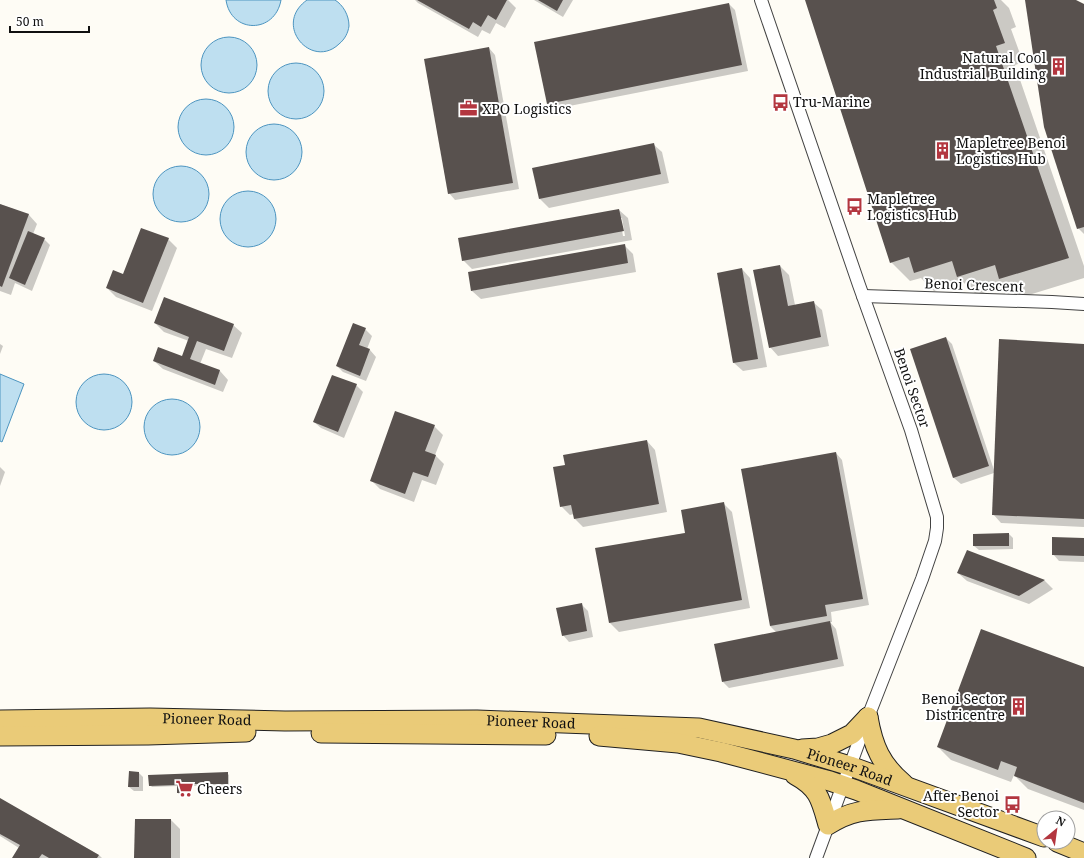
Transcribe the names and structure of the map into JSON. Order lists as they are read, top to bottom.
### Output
{
  "streets": {
    "main road": ["Pioneer Road"],
    "street": ["Benoi Crescent", "Benoi Sector"]
  },
  "crossings": [
    ["Benoi Crescent", "Benoi Sector"],
    ["Benoi Sector", "Pioneer Road"]
  ],
  "places": {
    "building": ["Natural Cool Industrial Building", "Mapletree Benoi Logistics Hub", "Benoi Sector Districentre"],
    "bus stop": ["Tru-Marine", "Mapletree Logistics Hub", "After Benoi Sector"],
    "office": ["XPO Logistics"],
    "supermarket": ["Cheers"]
  },
  "scale_bar": "50 m",
  "north": "top right"
}
